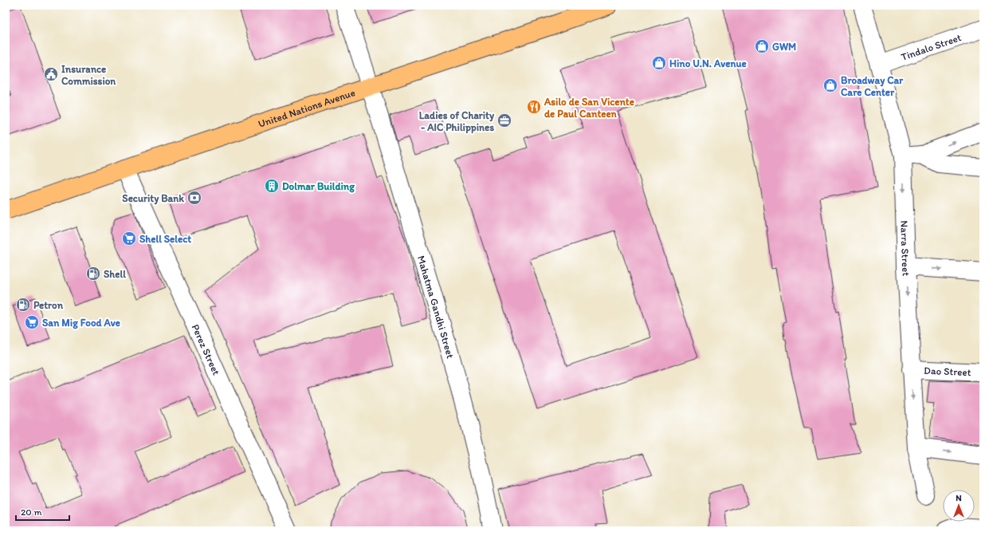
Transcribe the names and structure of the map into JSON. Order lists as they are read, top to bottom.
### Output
{
  "streets": {
    "main road": ["United Nations Avenue"],
    "street": [
      "Tindalo Street",
      "Narra Street",
      "Mahatma Gandhi Street",
      "Perez Street",
      "Dao Street"
    ]
  },
  "crossings": [
    ["Tindalo Street", "Narra Street"],
    ["United Nations Avenue", "Mahatma Gandhi Street"],
    ["United Nations Avenue", "Perez Street"],
    ["Narra Street", "Dao Street"]
  ],
  "one_way": ["Narra Street"],
  "places": {
    "shop": ["GWM", "Hino U.N. Avenue", "Broadway Car Care Center"],
    "public building": ["Insurance Commission"],
    "restaurant": ["Asilo de San Vicente de Paul Canteen"],
    "office": ["Ladies of Charity - AIC Philippines"],
    "building": ["Dolmar Building"],
    "bank": ["Security Bank"],
    "supermarket": ["Shell Select", "San Mig Food Ave"],
    "fuel station": ["Shell", "Petron"]
  },
  "scale_bar": "20 m",
  "north": "top"
}
